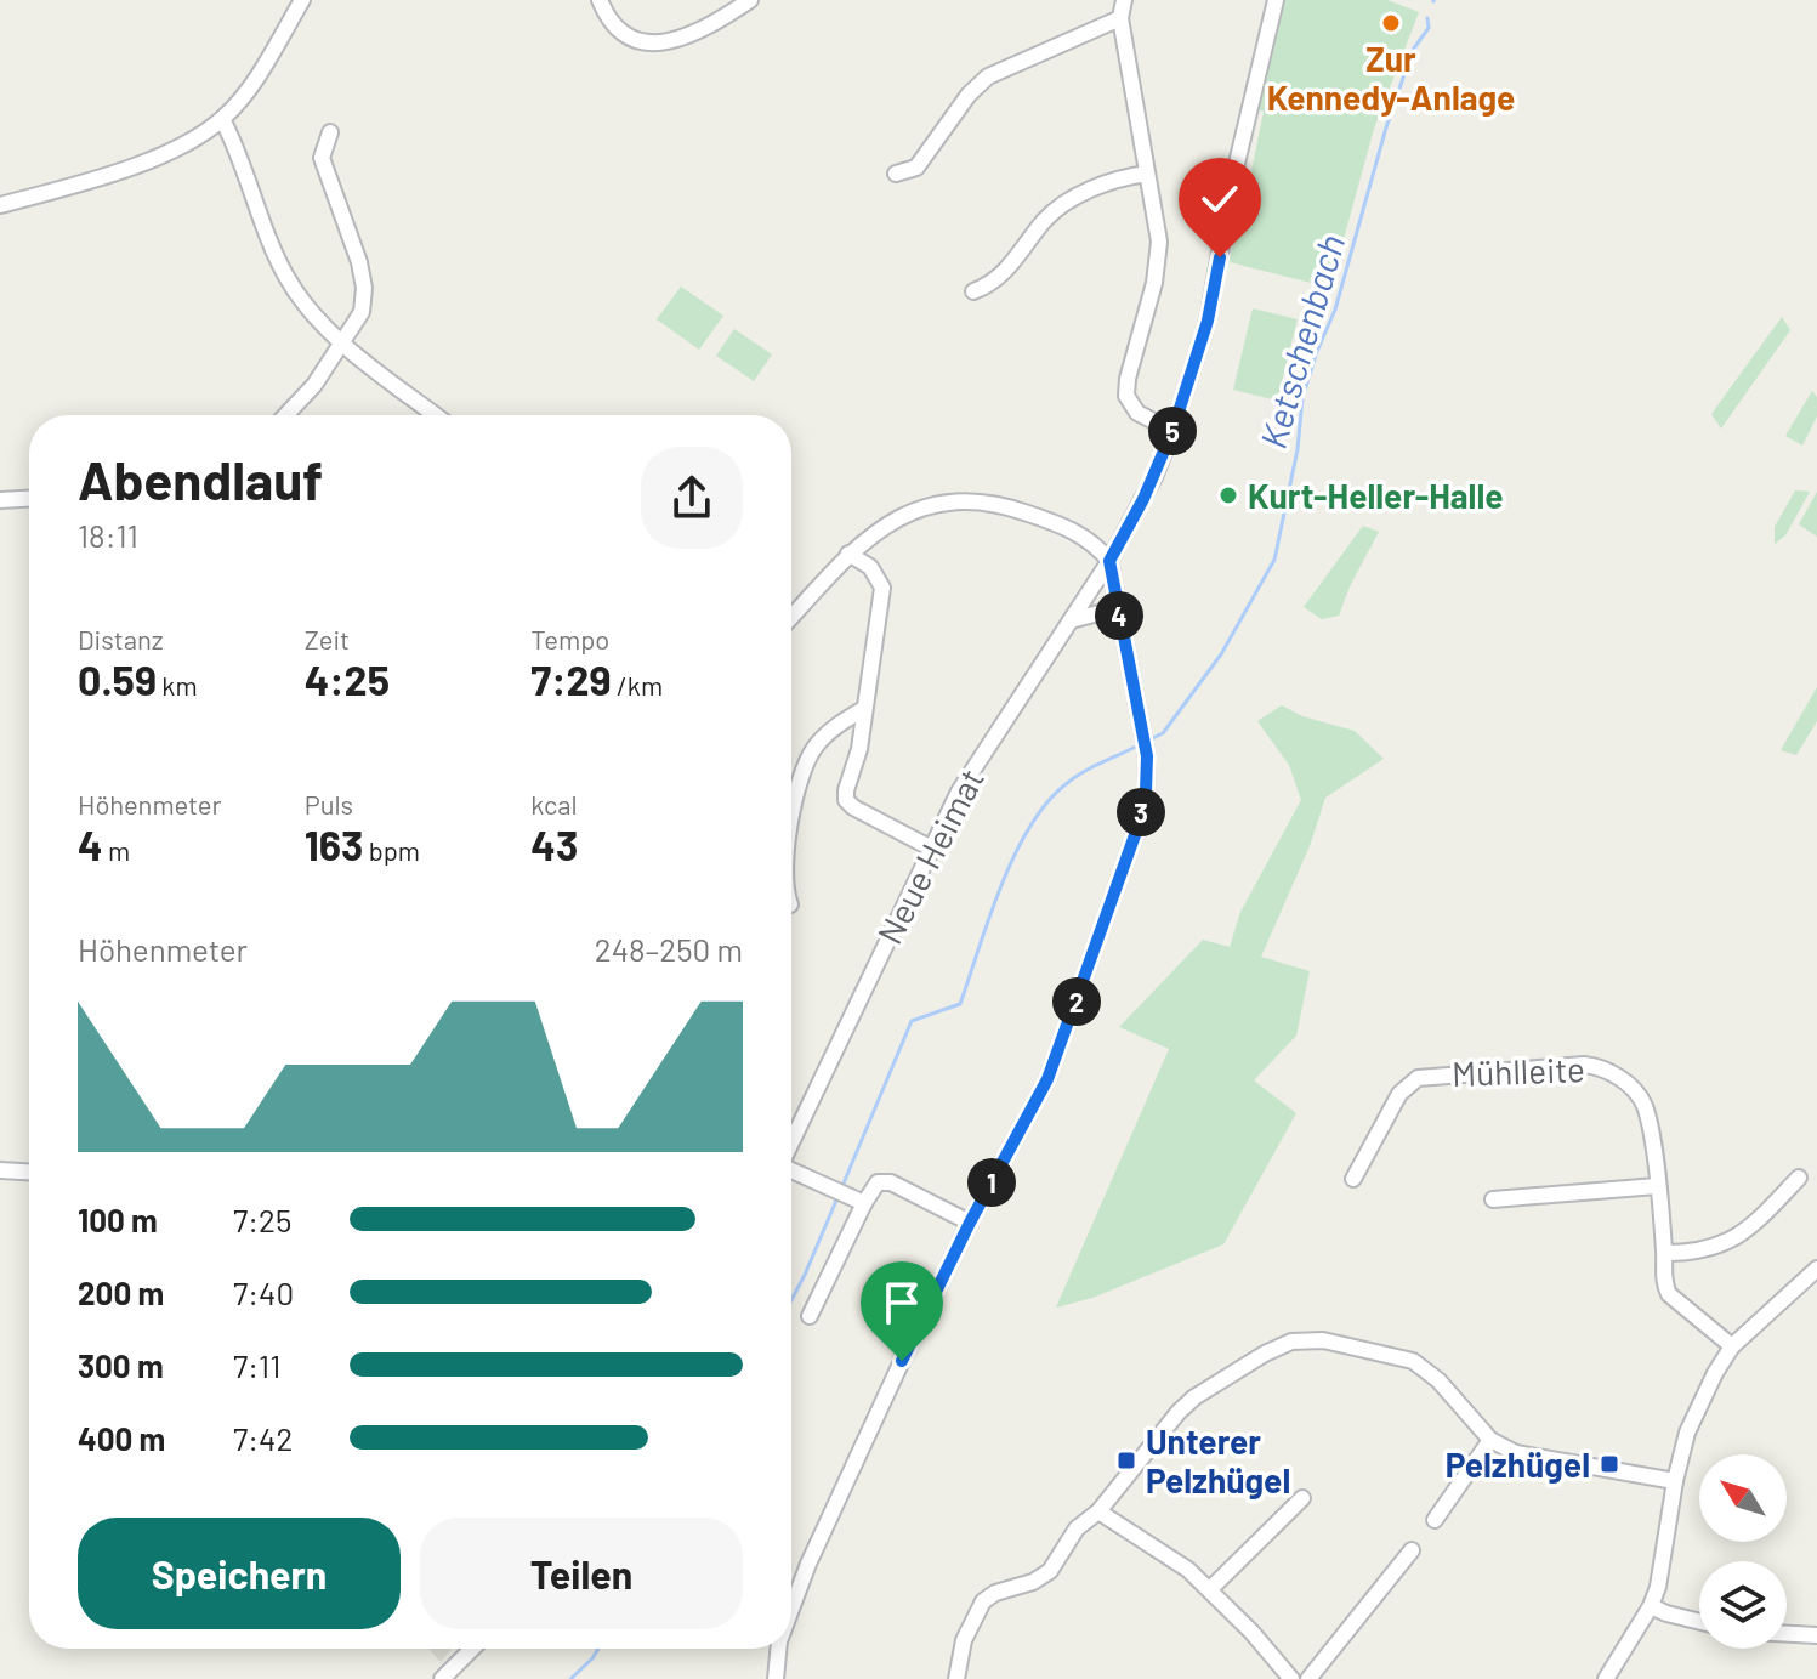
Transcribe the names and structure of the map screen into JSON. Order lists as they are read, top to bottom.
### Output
{
  "streets": {
    "street": ["Neue Heimat", "Mühlleite"]
  },
  "water": ["Ketschenbach"],
  "places": {
    "other": ["Zur Kennedy-Anlage", "Kurt-Heller-Halle"],
    "transit": ["Unterer Pelzhügel", "Pelzhügel"]
  },
  "north": "top left",
  "page": {
    "pins": [
      "5",
      "4",
      "3",
      "2",
      "1"
    ],
    "heading": ["Abendlauf", "18:11"],
    "stats": [
      ["Distanz", "0.59 km"],
      ["Zeit", "4:25"],
      ["Tempo", "7:29 /km"],
      ["Höhenmeter", "4 m"],
      ["Puls", "163 bpm"],
      ["kcal", "43"]
    ],
    "chart": ["Höhenmeter", "248–250 m"],
    "list": [
      {
        "name": "100 m",
        "note": "7:25"
      },
      {
        "name": "200 m",
        "note": "7:40"
      },
      {
        "name": "300 m",
        "note": "7:11"
      },
      {
        "name": "400 m",
        "note": "7:42"
      }
    ],
    "buttons": ["Speichern", "Teilen"]
  }
}
